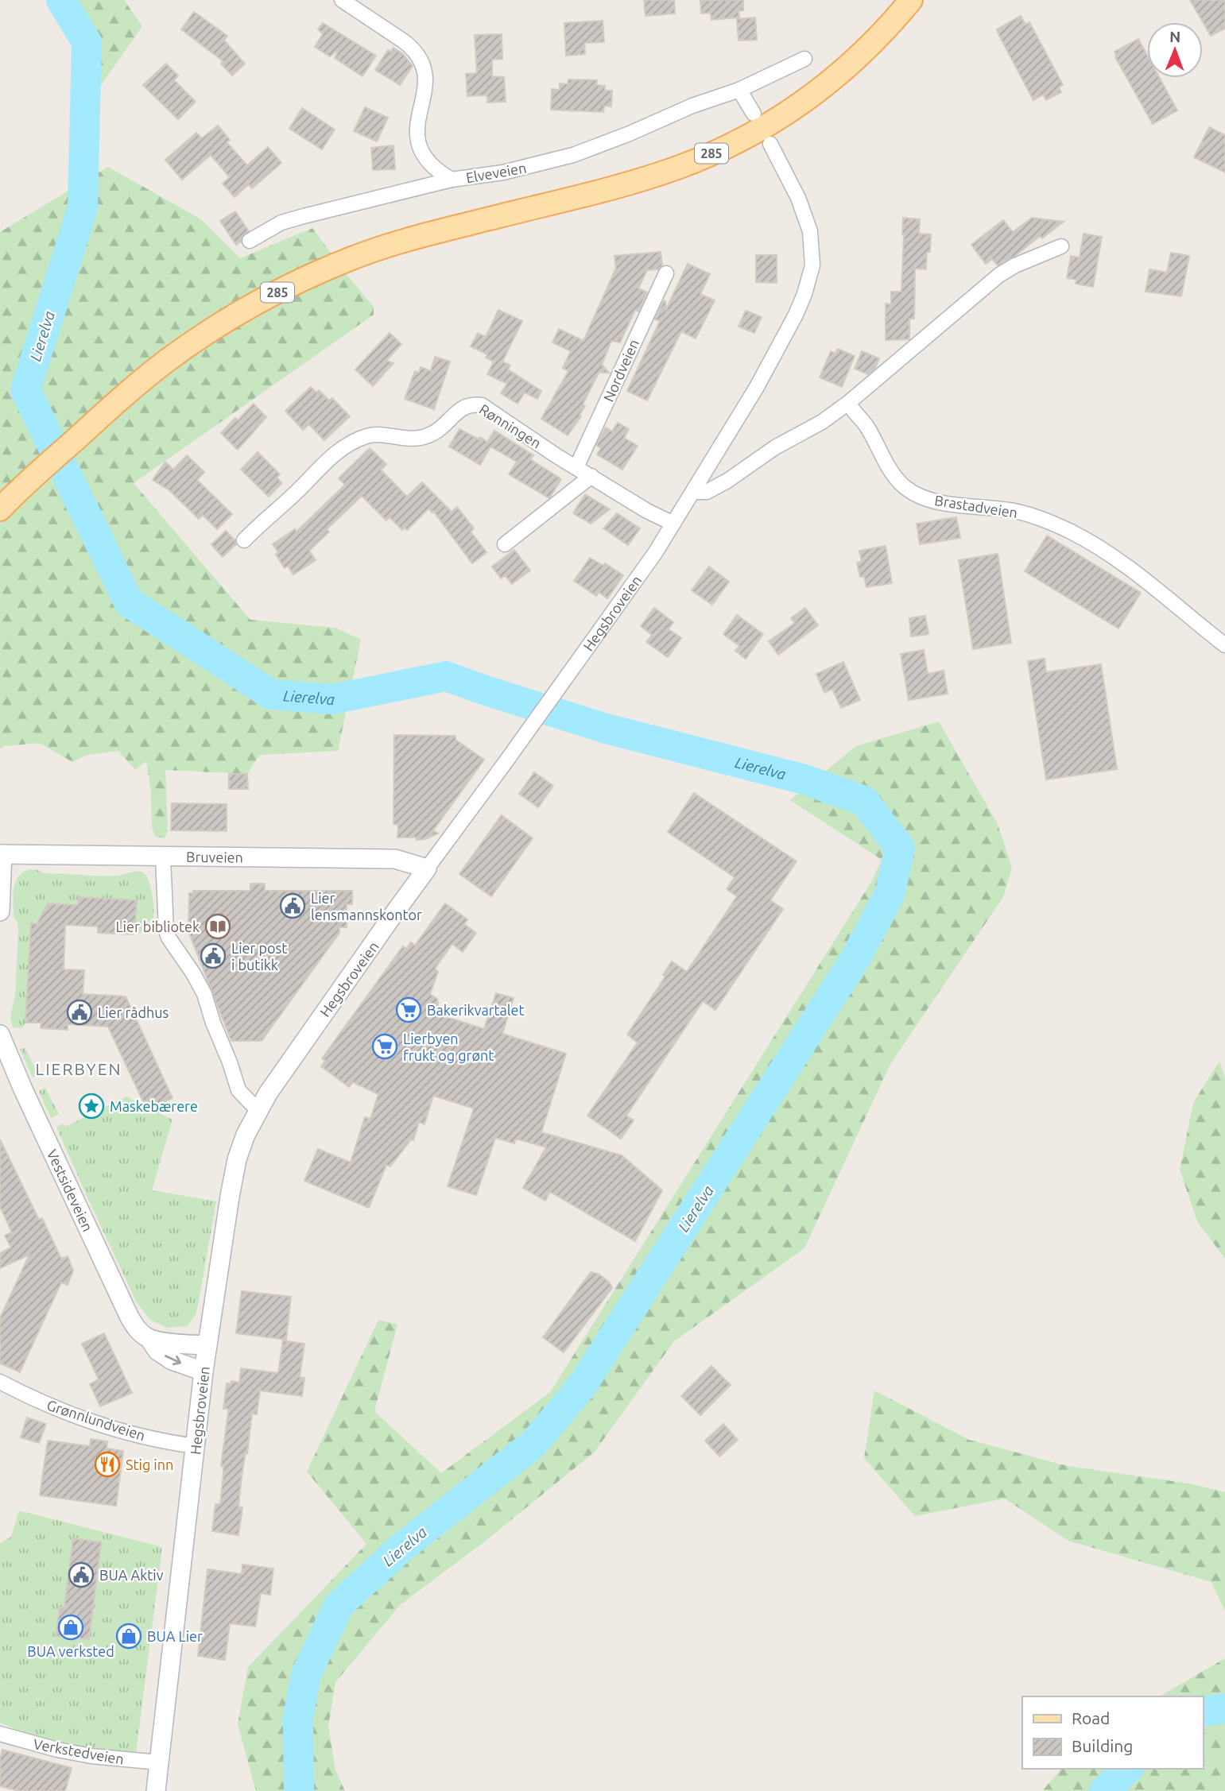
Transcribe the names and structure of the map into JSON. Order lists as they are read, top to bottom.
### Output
{
  "streets": {
    "main road": ["285"],
    "street": [
      "Elveveien",
      "Nordveien",
      "Rønningen",
      "Brastadveien",
      "Hegsbroveien",
      "Bruveien",
      "Vestsideveien",
      "Grønnlundveien",
      "Verkstedveien"
    ]
  },
  "crossings": [
    ["Nordveien", "Rønningen"],
    ["Rønningen", "Hegsbroveien"],
    ["Hegsbroveien", "Bruveien"],
    ["Hegsbroveien", "Vestsideveien"],
    ["Hegsbroveien", "Grønnlundveien"],
    ["Hegsbroveien", "Verkstedveien"]
  ],
  "districts": ["LIERBYEN"],
  "water": ["Lierelva"],
  "places": {
    "public building": [
      "Lier lensmannskontor",
      "Lier post i butikk",
      "Lier rådhus",
      "BUA Aktiv"
    ],
    "library": ["Lier bibliotek"],
    "supermarket": ["Bakerikvartalet", "Lierbyen frukt og grønt"],
    "place": ["Maskebærere"],
    "restaurant": ["Stig inn"],
    "shop": ["BUA verksted", "BUA Lier"]
  },
  "legend": ["Road", "Building"],
  "north": "top"
}
